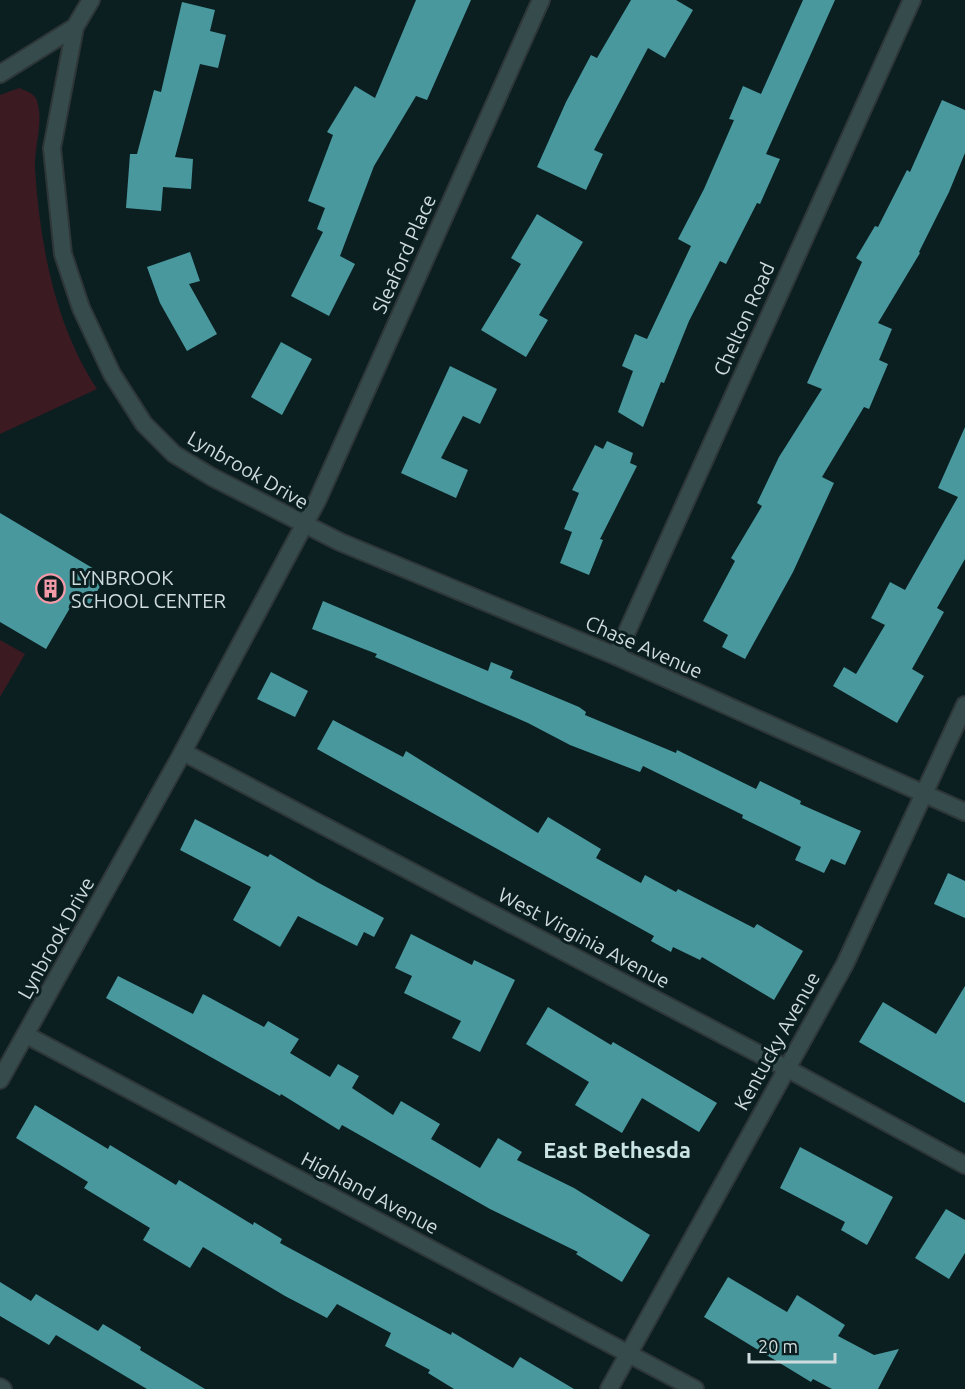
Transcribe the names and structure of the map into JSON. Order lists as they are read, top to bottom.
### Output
{
  "streets": {
    "street": [
      "Sleaford Place",
      "Chelton Road",
      "Lynbrook Drive",
      "Chase Avenue",
      "West Virginia Avenue",
      "Kentucky Avenue",
      "Highland Avenue"
    ]
  },
  "crossings": [
    ["Sleaford Place", "Lynbrook Drive"],
    ["Sleaford Place", "Chase Avenue"],
    ["Chelton Road", "Chase Avenue"],
    ["Lynbrook Drive", "Chase Avenue"],
    ["Lynbrook Drive", "West Virginia Avenue"],
    ["Lynbrook Drive", "Highland Avenue"],
    ["Chase Avenue", "Kentucky Avenue"],
    ["West Virginia Avenue", "Kentucky Avenue"],
    ["Kentucky Avenue", "Highland Avenue"]
  ],
  "districts": ["East Bethesda"],
  "places": {
    "building": ["LYNBROOK SCHOOL CENTER"]
  },
  "scale_bar": "20 m"
}
